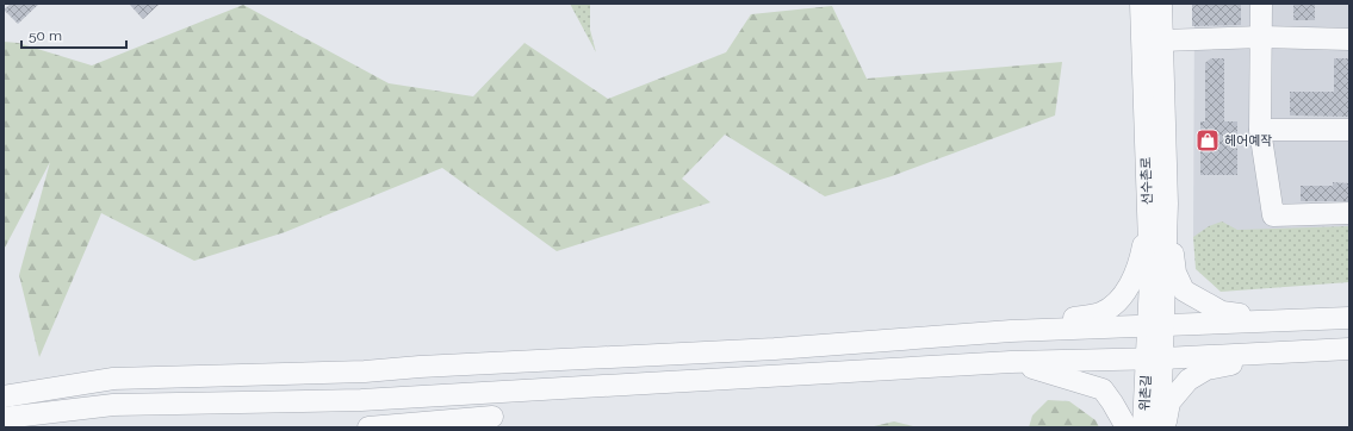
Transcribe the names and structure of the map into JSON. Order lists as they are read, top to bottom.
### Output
{
  "streets": {
    "street": ["선수촌로", "위촌길"]
  },
  "crossings": [
    ["선수촌로", "위촌길"]
  ],
  "places": {
    "shop": ["헤어예작"]
  },
  "scale_bar": "50 m"
}
